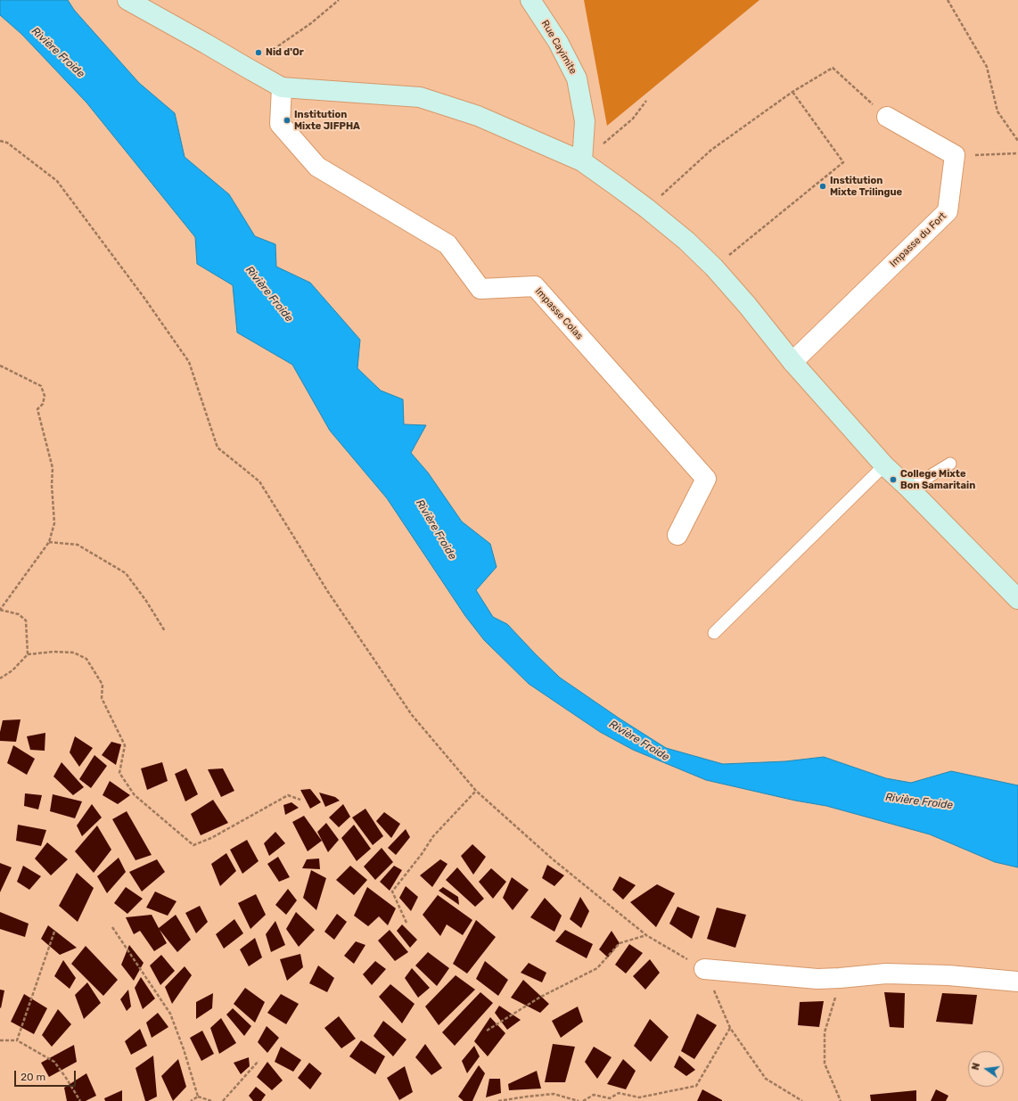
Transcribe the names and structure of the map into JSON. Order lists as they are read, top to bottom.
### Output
{
  "streets": {
    "street": ["Rue Cayimite", "Impasse du Fort", "Impasse Colas"]
  },
  "water": ["Rivière Froide"],
  "places": [
    "Nid d'Or",
    "Institution Mixte JIFPHA",
    "Institution Mixte Trilingue",
    "College Mixte Bon Samaritain"
  ],
  "scale_bar": "20 m",
  "north": "left"
}
